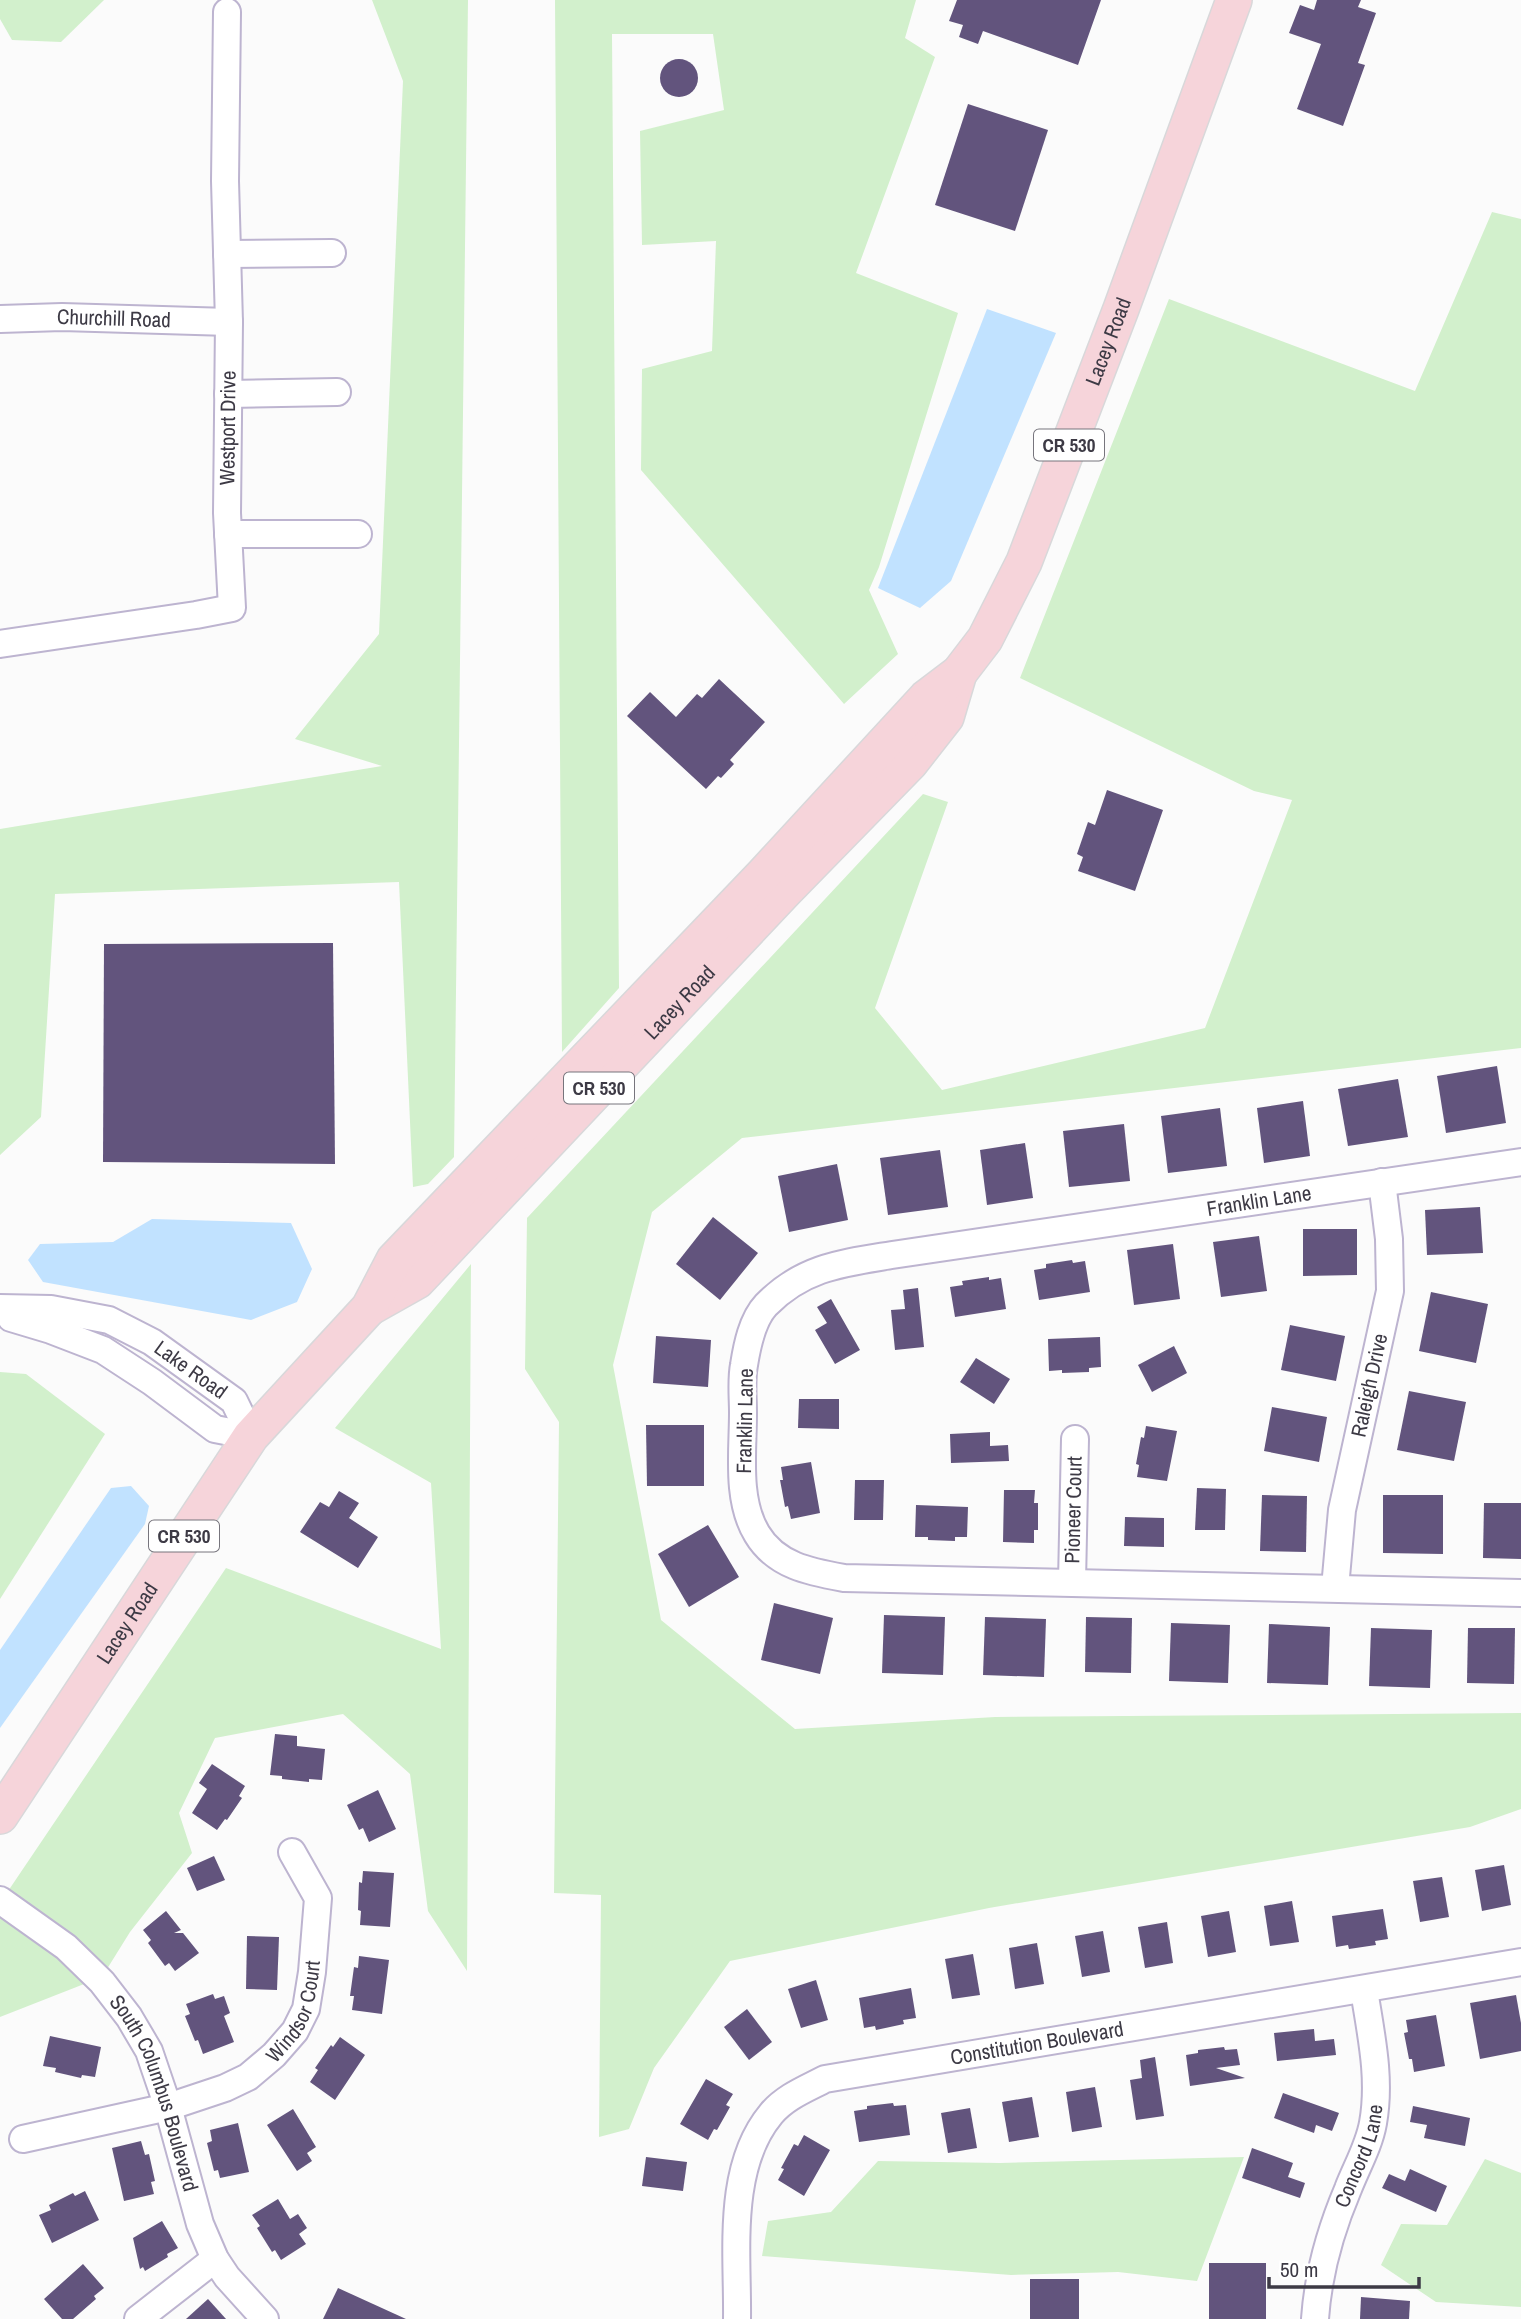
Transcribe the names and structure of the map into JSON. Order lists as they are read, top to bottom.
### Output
{
  "streets": {
    "main road": ["Lacey Road", "CR 530"],
    "street": [
      "Churchill Road",
      "Westport Drive",
      "Franklin Lane",
      "Lake Road",
      "Raleigh Drive",
      "Pioneer Court",
      "Windsor Court",
      "Constitution Boulevard",
      "South Columbus Boulevard",
      "Concord Lane"
    ]
  },
  "crossings": [
    ["Churchill Road", "Westport Drive"],
    ["Lacey Road", "Lake Road"],
    ["Franklin Lane", "Raleigh Drive"],
    ["Franklin Lane", "Pioneer Court"],
    ["Windsor Court", "South Columbus Boulevard"],
    ["Constitution Boulevard", "Concord Lane"]
  ],
  "scale_bar": "50 m"
}
